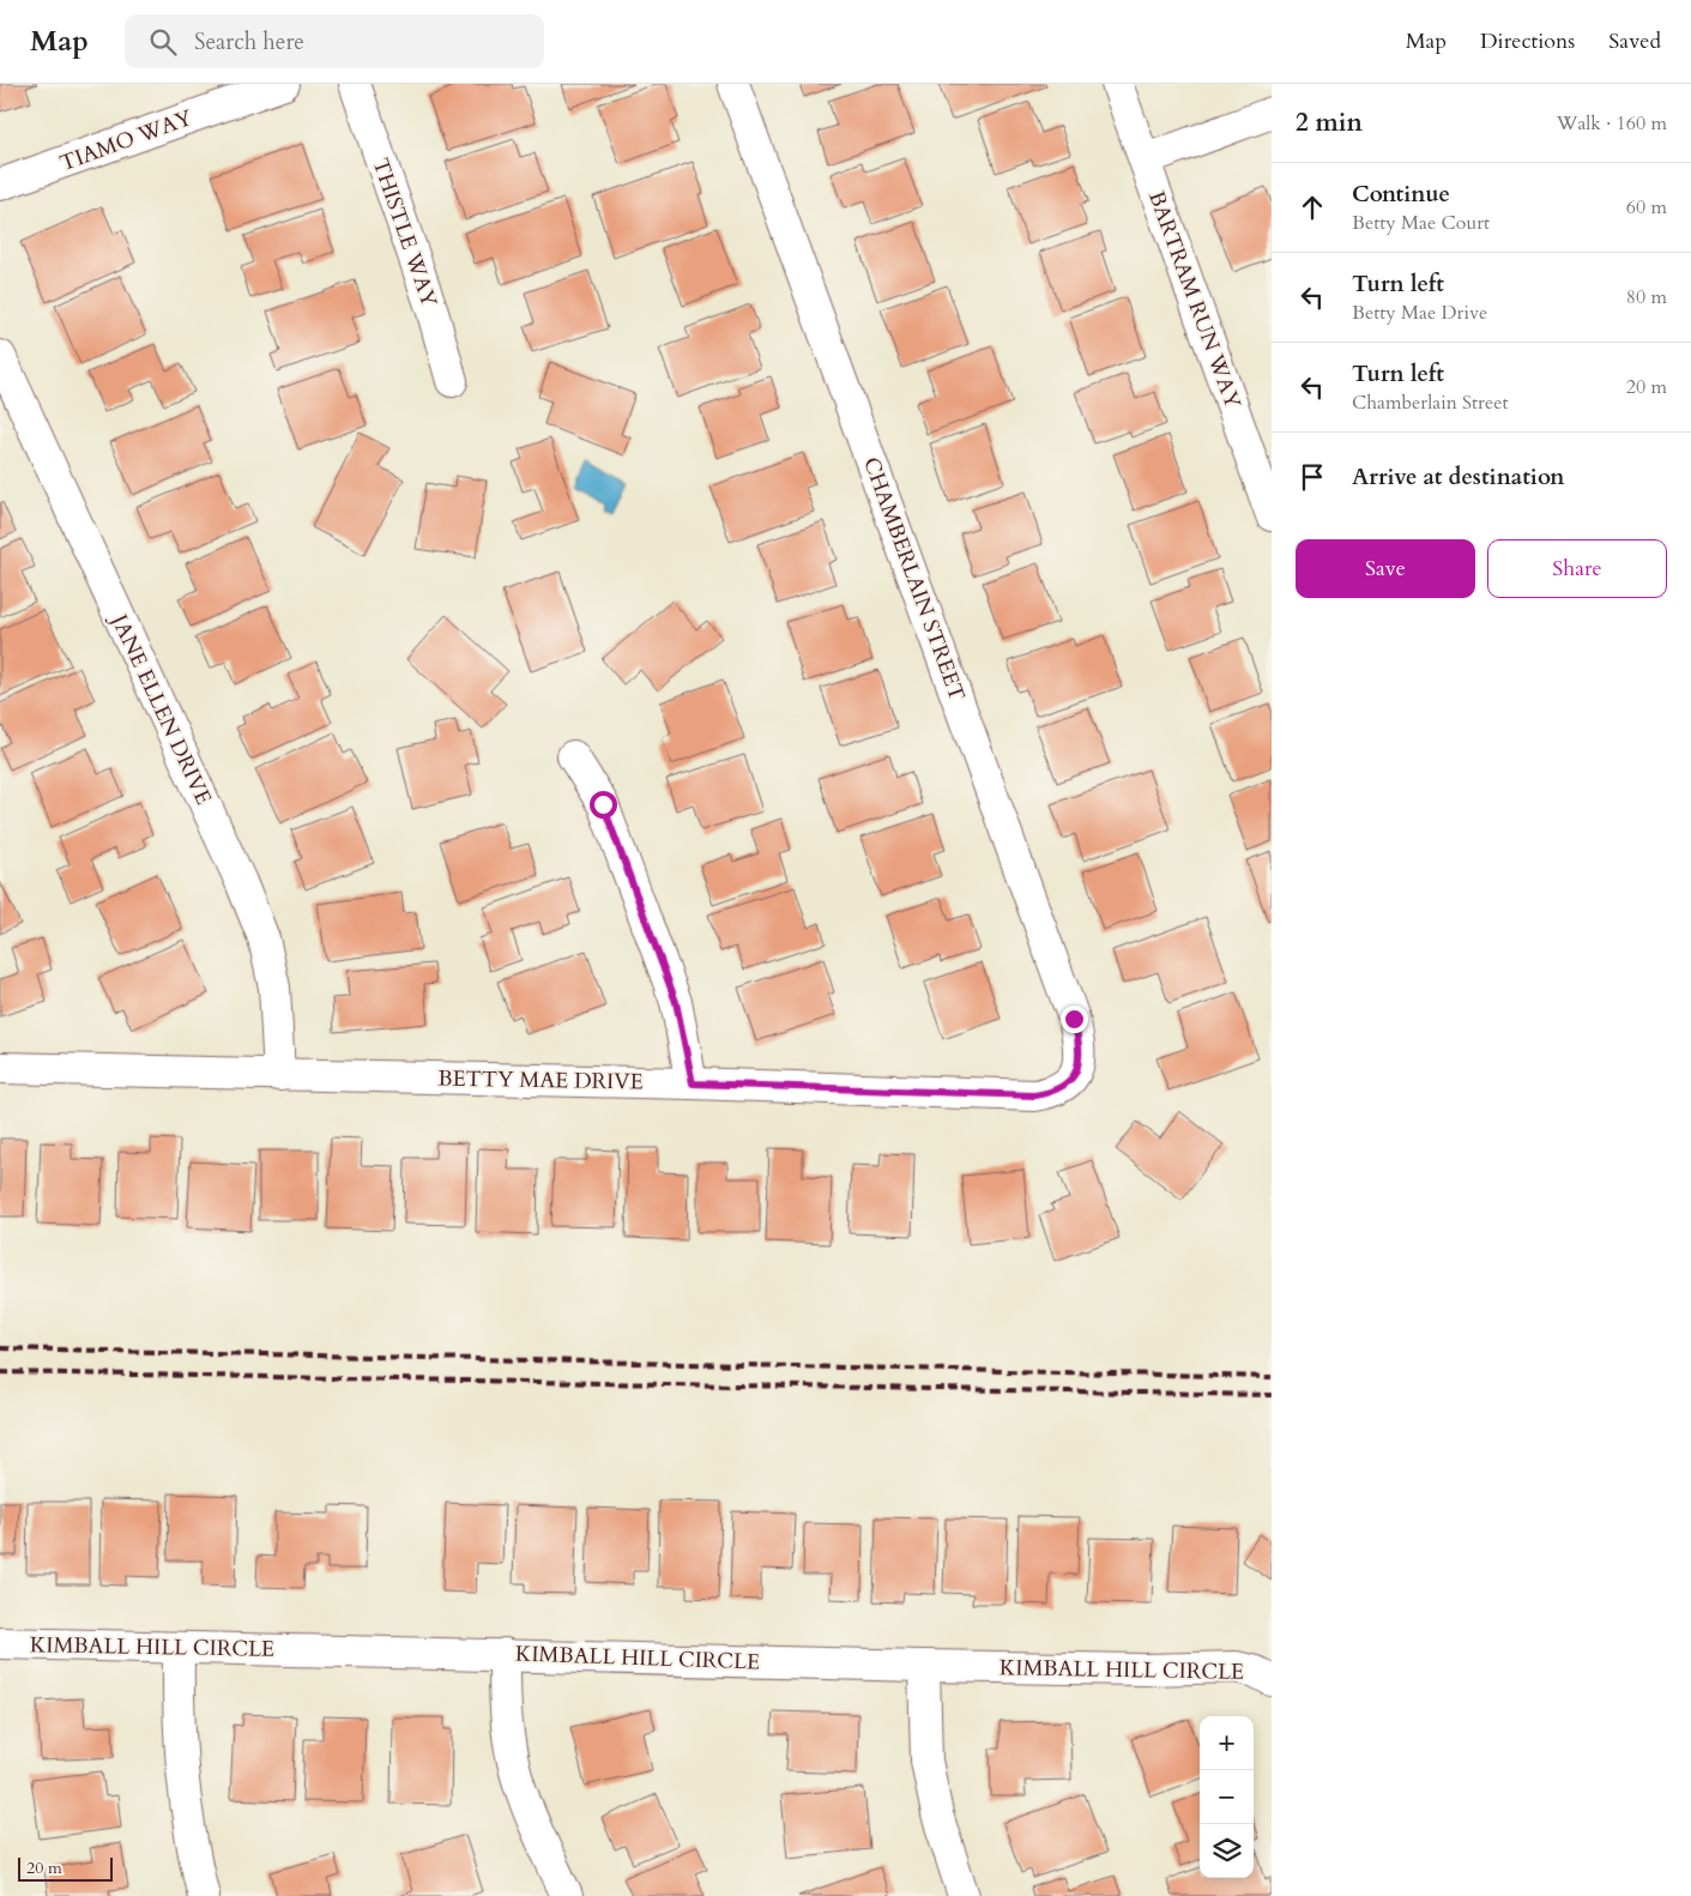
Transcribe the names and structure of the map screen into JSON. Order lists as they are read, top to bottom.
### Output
{
  "streets": {
    "street": [
      "TIAMO WAY",
      "THISTLE WAY",
      "BARTRAM RUN WAY",
      "CHAMBERLAIN STREET",
      "JANE ELLEN DRIVE",
      "BETTY MAE DRIVE",
      "KIMBALL HILL CIRCLE"
    ]
  },
  "crossings": [
    ["CHAMBERLAIN STREET", "BETTY MAE DRIVE"],
    ["JANE ELLEN DRIVE", "BETTY MAE DRIVE"]
  ],
  "scale_bar": "20 m",
  "page": {
    "header": "Map",
    "search": "Search here",
    "nav": ["Map", "Directions", "Saved"],
    "heading": ["2 min", "Walk · 160 m"],
    "list": [
      ["Continue", "Betty Mae Court", "60 m"],
      ["Turn left", "Betty Mae Drive", "80 m"],
      ["Turn left", "Chamberlain Street", "20 m"],
      "Arrive at destination"
    ],
    "buttons": ["Save", "Share"],
    "map_buttons": ["+", "−"],
    "scale": "20 m"
  }
}
